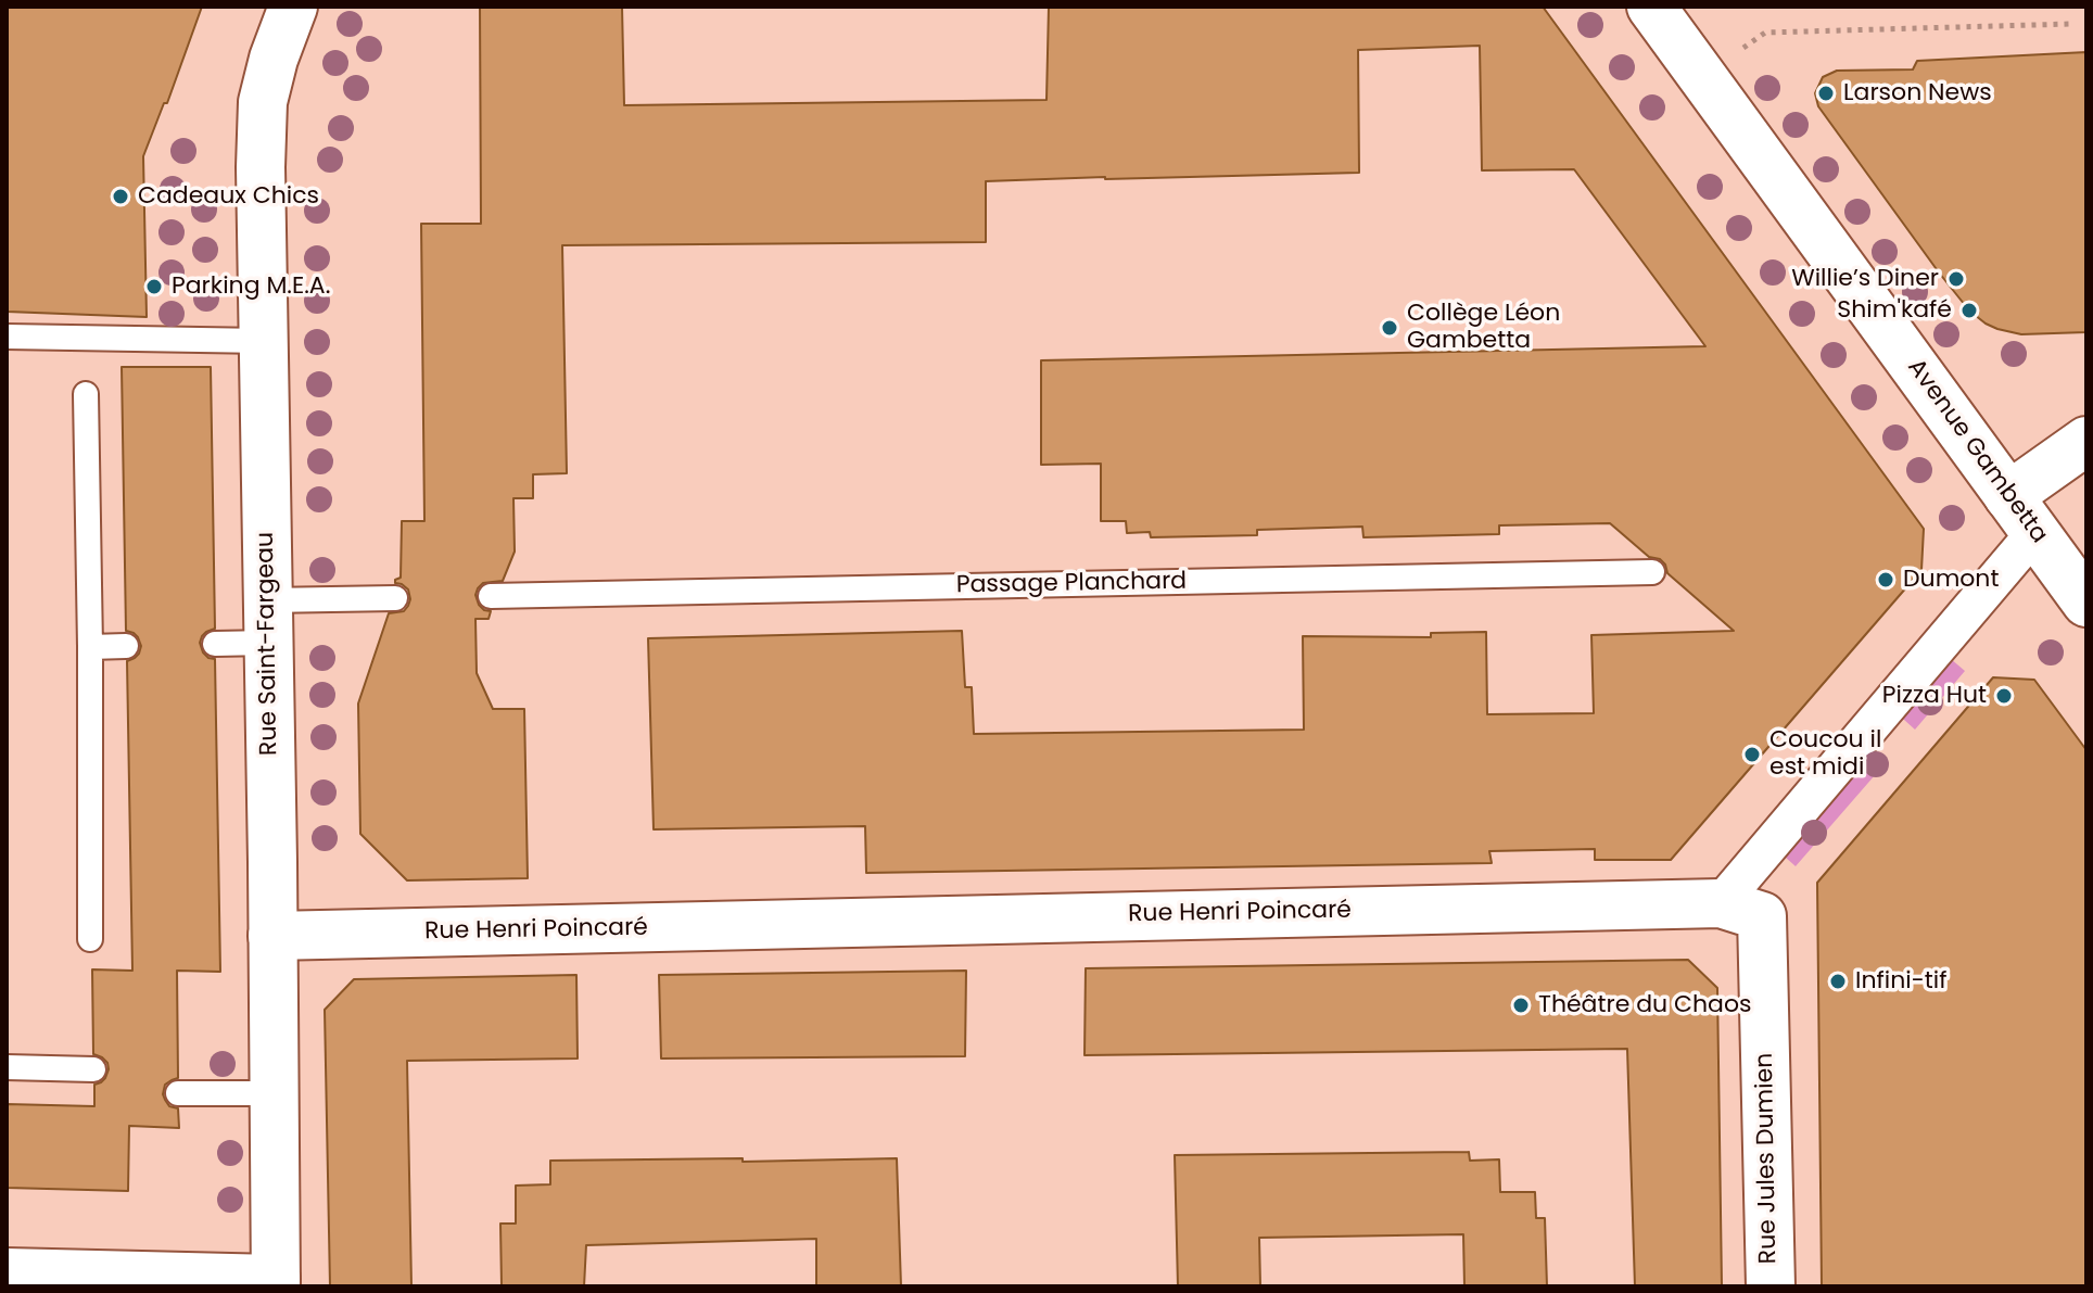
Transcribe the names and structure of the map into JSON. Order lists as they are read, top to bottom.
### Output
{
  "streets": {
    "street": [
      "Avenue Gambetta",
      "Rue Saint-Fargeau",
      "Rue Henri Poincaré",
      "Rue Jules Dumien"
    ],
    "lane": ["Passage Planchard"]
  },
  "crossings": [
    ["Rue Saint-Fargeau", "Rue Henri Poincaré"],
    ["Rue Henri Poincaré", "Rue Jules Dumien"]
  ],
  "places": [
    "Larson News",
    "Cadeaux Chics",
    "Willie’s Diner",
    "Parking M.E.A.",
    "Shim'kafé",
    "Collège Léon Gambetta",
    "Dumont",
    "Pizza Hut",
    "Coucou il est midi",
    "Infini-tif",
    "Théâtre du Chaos"
  ]
}
